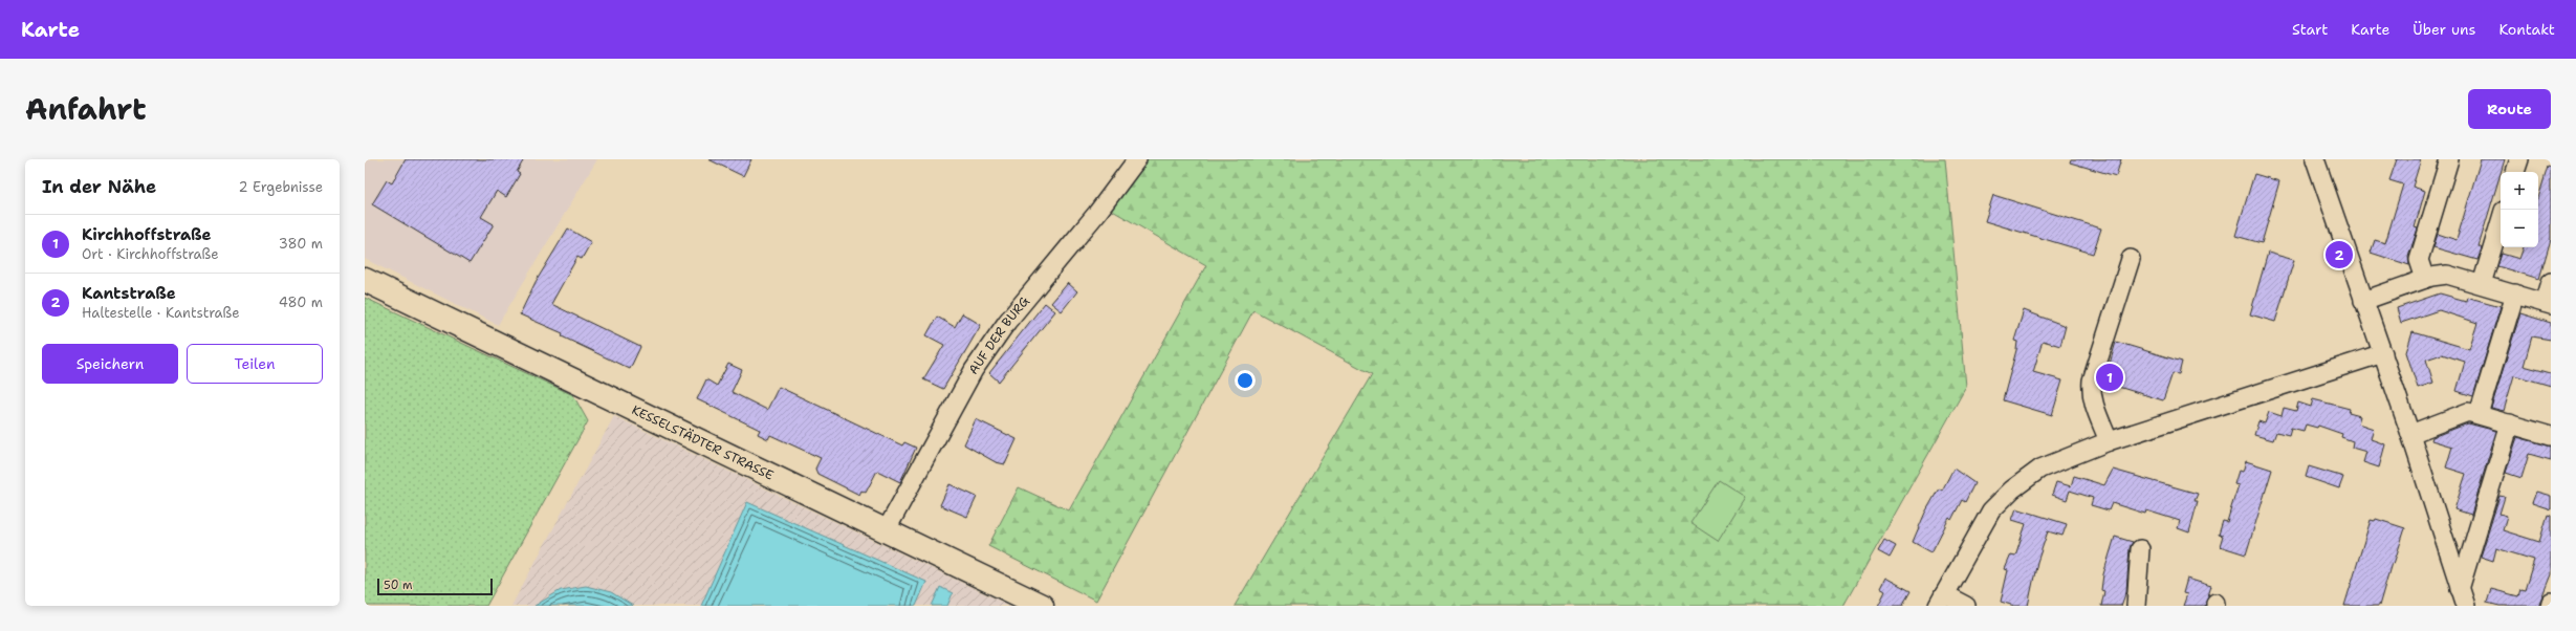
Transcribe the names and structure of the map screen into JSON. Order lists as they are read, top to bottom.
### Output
{
  "streets": {
    "main road": ["KESSELSTÄDTER STRASSE"],
    "street": ["AUF DER BURG"]
  },
  "crossings": [
    ["AUF DER BURG", "KESSELSTÄDTER STRASSE"]
  ],
  "scale_bar": "50 m",
  "page": {
    "header": "Karte",
    "nav": [
      "Start",
      "Karte",
      "Über uns",
      "Kontakt"
    ],
    "title": "Anfahrt",
    "buttons": [
      "Route",
      ["Speichern", "Teilen"]
    ],
    "heading": ["In der Nähe", "2 Ergebnisse"],
    "map_buttons": ["+", "−"],
    "list": [
      {
        "mark": "1",
        "name": "Kirchhoffstraße",
        "note": "Ort · Kirchhoffstraße",
        "value": "380 m"
      },
      {
        "mark": "2",
        "name": "Kantstraße",
        "note": "Haltestelle · Kantstraße",
        "value": "480 m"
      }
    ],
    "pins": ["2", "1"],
    "scale": "50 m"
  }
}
